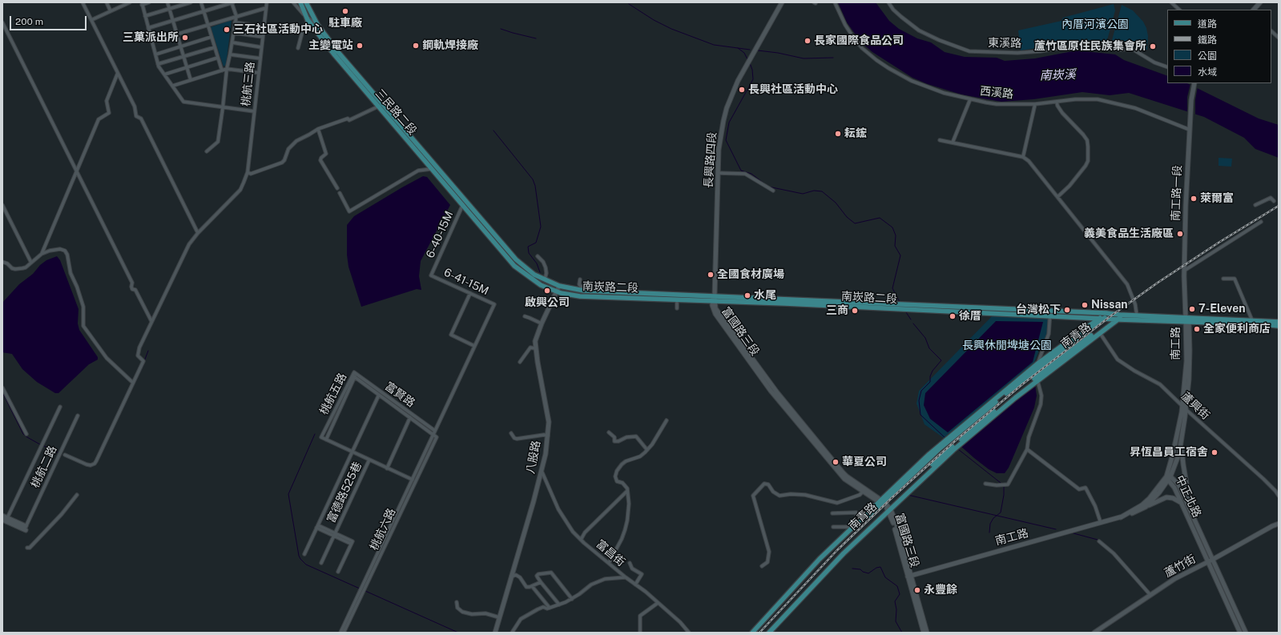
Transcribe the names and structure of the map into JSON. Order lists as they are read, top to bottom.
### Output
{
  "streets": {
    "main road": ["三民路二段", "南崁路二段", "南青路"],
    "street": [
      "東溪路",
      "桃航三路",
      "西溪路",
      "長興路四段",
      "南工路一段",
      "6-40-15M",
      "6-41-15M",
      "富國路三段",
      "南工路",
      "桃航五路",
      "富賢路",
      "蘆興街",
      "八股路",
      "桃航二路",
      "富德路525巷",
      "中正北路",
      "桃航六路",
      "富昌街",
      "蘆竹街"
    ]
  },
  "crossings": [
    ["西溪路", "南工路一段"],
    ["三民路二段", "6-40-15M"],
    ["三民路二段", "南崁路二段"],
    ["長興路四段", "南崁路二段"],
    ["長興路四段", "富國路三段"],
    ["南工路一段", "南崁路二段"],
    ["南工路一段", "南工路"],
    ["6-40-15M", "6-41-15M"],
    ["6-41-15M", "桃航六路"],
    ["南崁路二段", "富國路三段"],
    ["南崁路二段", "南青路"],
    ["南崁路二段", "南工路"],
    ["南崁路二段", "八股路"],
    ["富國路三段", "南青路"],
    ["富國路三段", "南工路"],
    ["南工路", "蘆興街"],
    ["南工路", "中正北路"],
    ["桃航五路", "富賢路"],
    ["富賢路", "桃航六路"],
    ["八股路", "富昌街"],
    ["中正北路", "蘆竹街"]
  ],
  "water": ["南崁溪"],
  "parks": ["內厝河濱公園", "長興休閒埤塘公園"],
  "places": [
    "駐車廠",
    "三石社區活動中心",
    "三菓派出所",
    "長家國際食品公司",
    "主變電站",
    "鋼軌焊接廠",
    "蘆竹區原住民族集會所",
    "長興社區活動中心",
    "耘鋐",
    "萊爾富",
    "義美食品生活廠區",
    "全國食材廣場",
    "啟興公司",
    "水尾",
    "Nissan",
    "7-Eleven",
    "台灣松下",
    "三商",
    "徐厝",
    "全家便利商店",
    "昇恆昌員工宿舍",
    "華夏公司",
    "永豐餘"
  ],
  "legend": [
    "道路",
    "鐵路",
    "公園",
    "水域"
  ],
  "scale_bar": "200 m"
}
